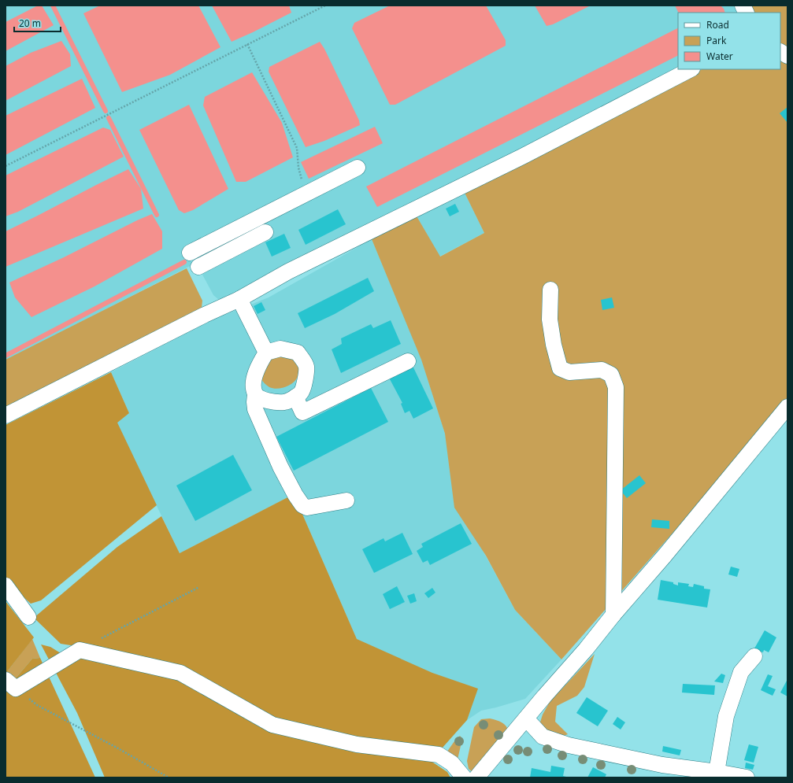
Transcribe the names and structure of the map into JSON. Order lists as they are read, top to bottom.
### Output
{
  "legend": ["Road", "Park", "Water"],
  "scale_bar": "20 m"
}
